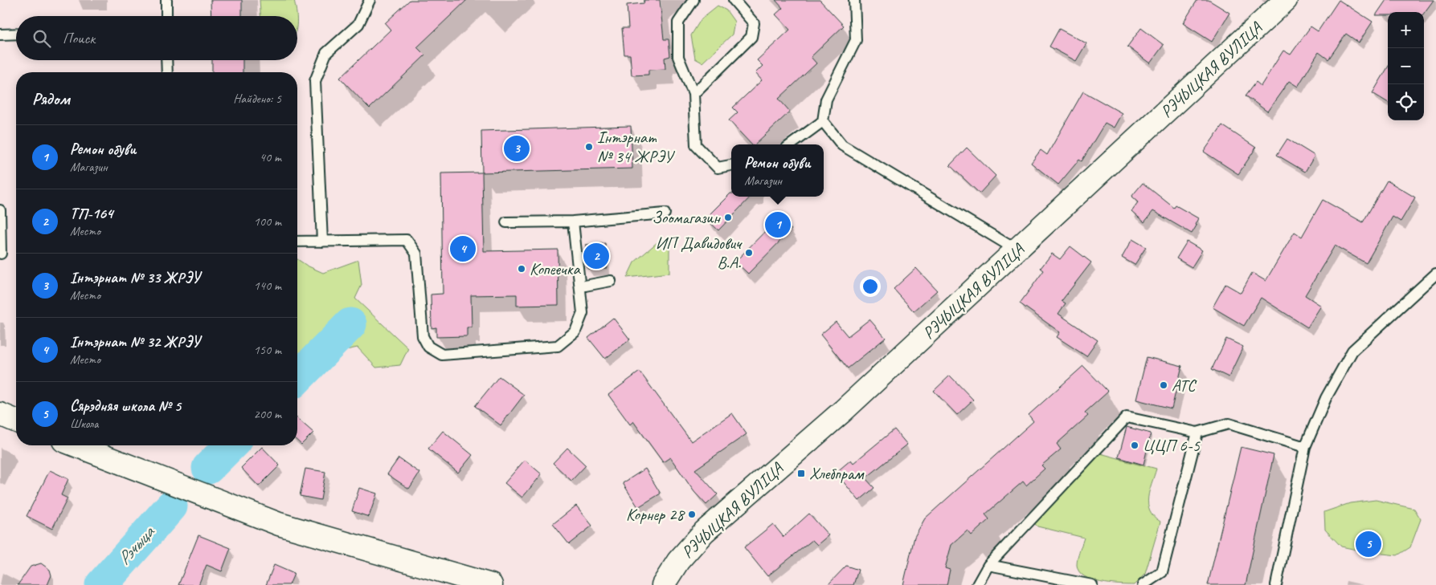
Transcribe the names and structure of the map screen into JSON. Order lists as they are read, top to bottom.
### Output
{
  "streets": {
    "main road": ["РЭЧЫЦКАЯ ВУЛІЦА"]
  },
  "water": ["Рэчыца"],
  "places": {
    "other": [
      "Інтэрнат № 34 ЖРЭУ",
      "Зоомагазин",
      "ИП Давидович В.А.",
      "Копеечка",
      "АТС",
      "ЦЦП 6-5",
      "Корнер 28"
    ],
    "transit": ["Хлебпрам"]
  },
  "page": {
    "map_buttons": ["+", "−"],
    "search": "Поиск",
    "heading": ["Рядом", "Найдено: 5"],
    "list": [
      {
        "mark": "1",
        "name": "Ремон обуви",
        "note": "Магазин",
        "value": "40 m"
      },
      {
        "mark": "2",
        "name": "ТП-164",
        "note": "Место",
        "value": "100 m"
      },
      {
        "mark": "3",
        "name": "Інтэрнат № 33 ЖРЭУ",
        "note": "Место",
        "value": "140 m"
      },
      {
        "mark": "4",
        "name": "Інтэрнат № 32 ЖРЭУ",
        "note": "Место",
        "value": "150 m"
      },
      {
        "mark": "5",
        "name": "Сярэдняя школа № 5",
        "note": "Школа",
        "value": "200 m"
      }
    ],
    "pins": [
      "3",
      "1",
      "4",
      "2",
      "5"
    ],
    "popup": ["Ремон обуви", "Магазин"]
  }
}
